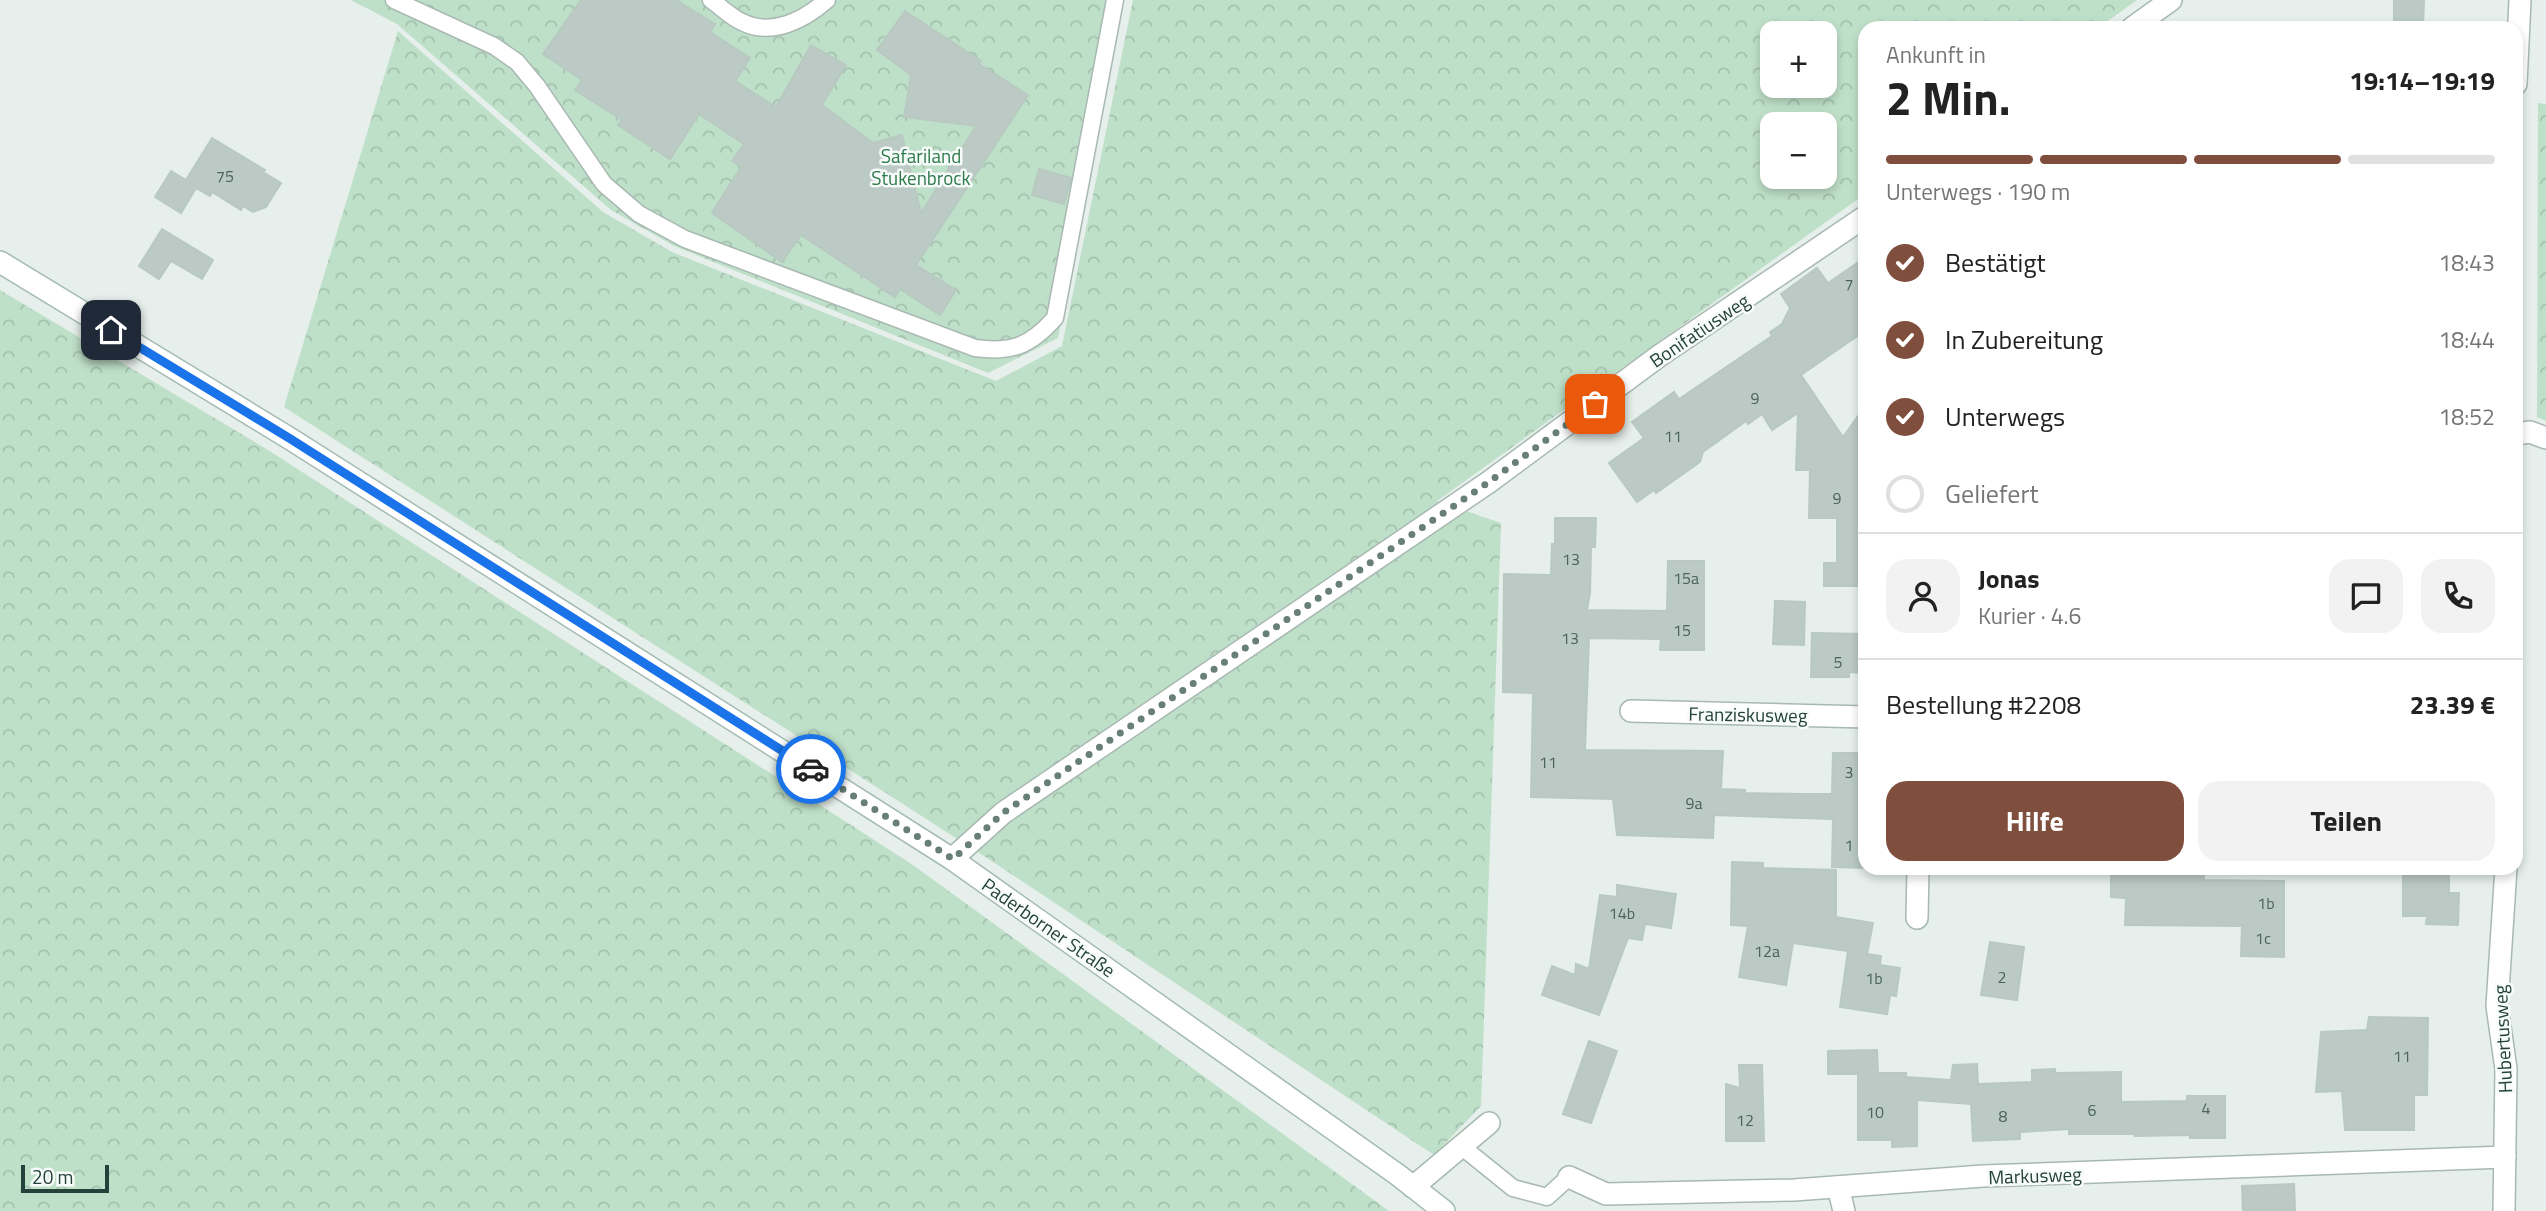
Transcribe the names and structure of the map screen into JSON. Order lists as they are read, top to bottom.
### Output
{
  "streets": {
    "street": [
      "Bonifatiusweg",
      "Franziskusweg",
      "Paderborner Straße",
      "Hubertusweg",
      "Markusweg"
    ]
  },
  "crossings": [
    ["Bonifatiusweg", "Paderborner Straße"],
    ["Hubertusweg", "Markusweg"]
  ],
  "parks": ["Safariland Stukenbrock"],
  "house_numbers": [
    "75",
    "7",
    "9",
    "11",
    "9",
    "13",
    "15a",
    "15",
    "13",
    "5",
    "11",
    "3",
    "9a",
    "1",
    "1b",
    "14b",
    "1c",
    "12a",
    "2",
    "1b",
    "11",
    "4",
    "6",
    "10",
    "8",
    "12"
  ],
  "scale_bar": "20 m",
  "page": {
    "map_buttons": ["+", "−"],
    "heading": ["2 Min.", "Ankunft in", "19:14–19:19"],
    "panel": [
      "Jonas",
      "Kurier · 4.6",
      "Bestellung #2208",
      "23.39 €"
    ],
    "bar": "Unterwegs · 190 m",
    "list": [
      ["Bestätigt", "18:43"],
      ["In Zubereitung", "18:44"],
      ["Unterwegs", "18:52"],
      "Geliefert"
    ],
    "buttons": ["Hilfe", "Teilen"],
    "scale": "20 m"
  }
}
